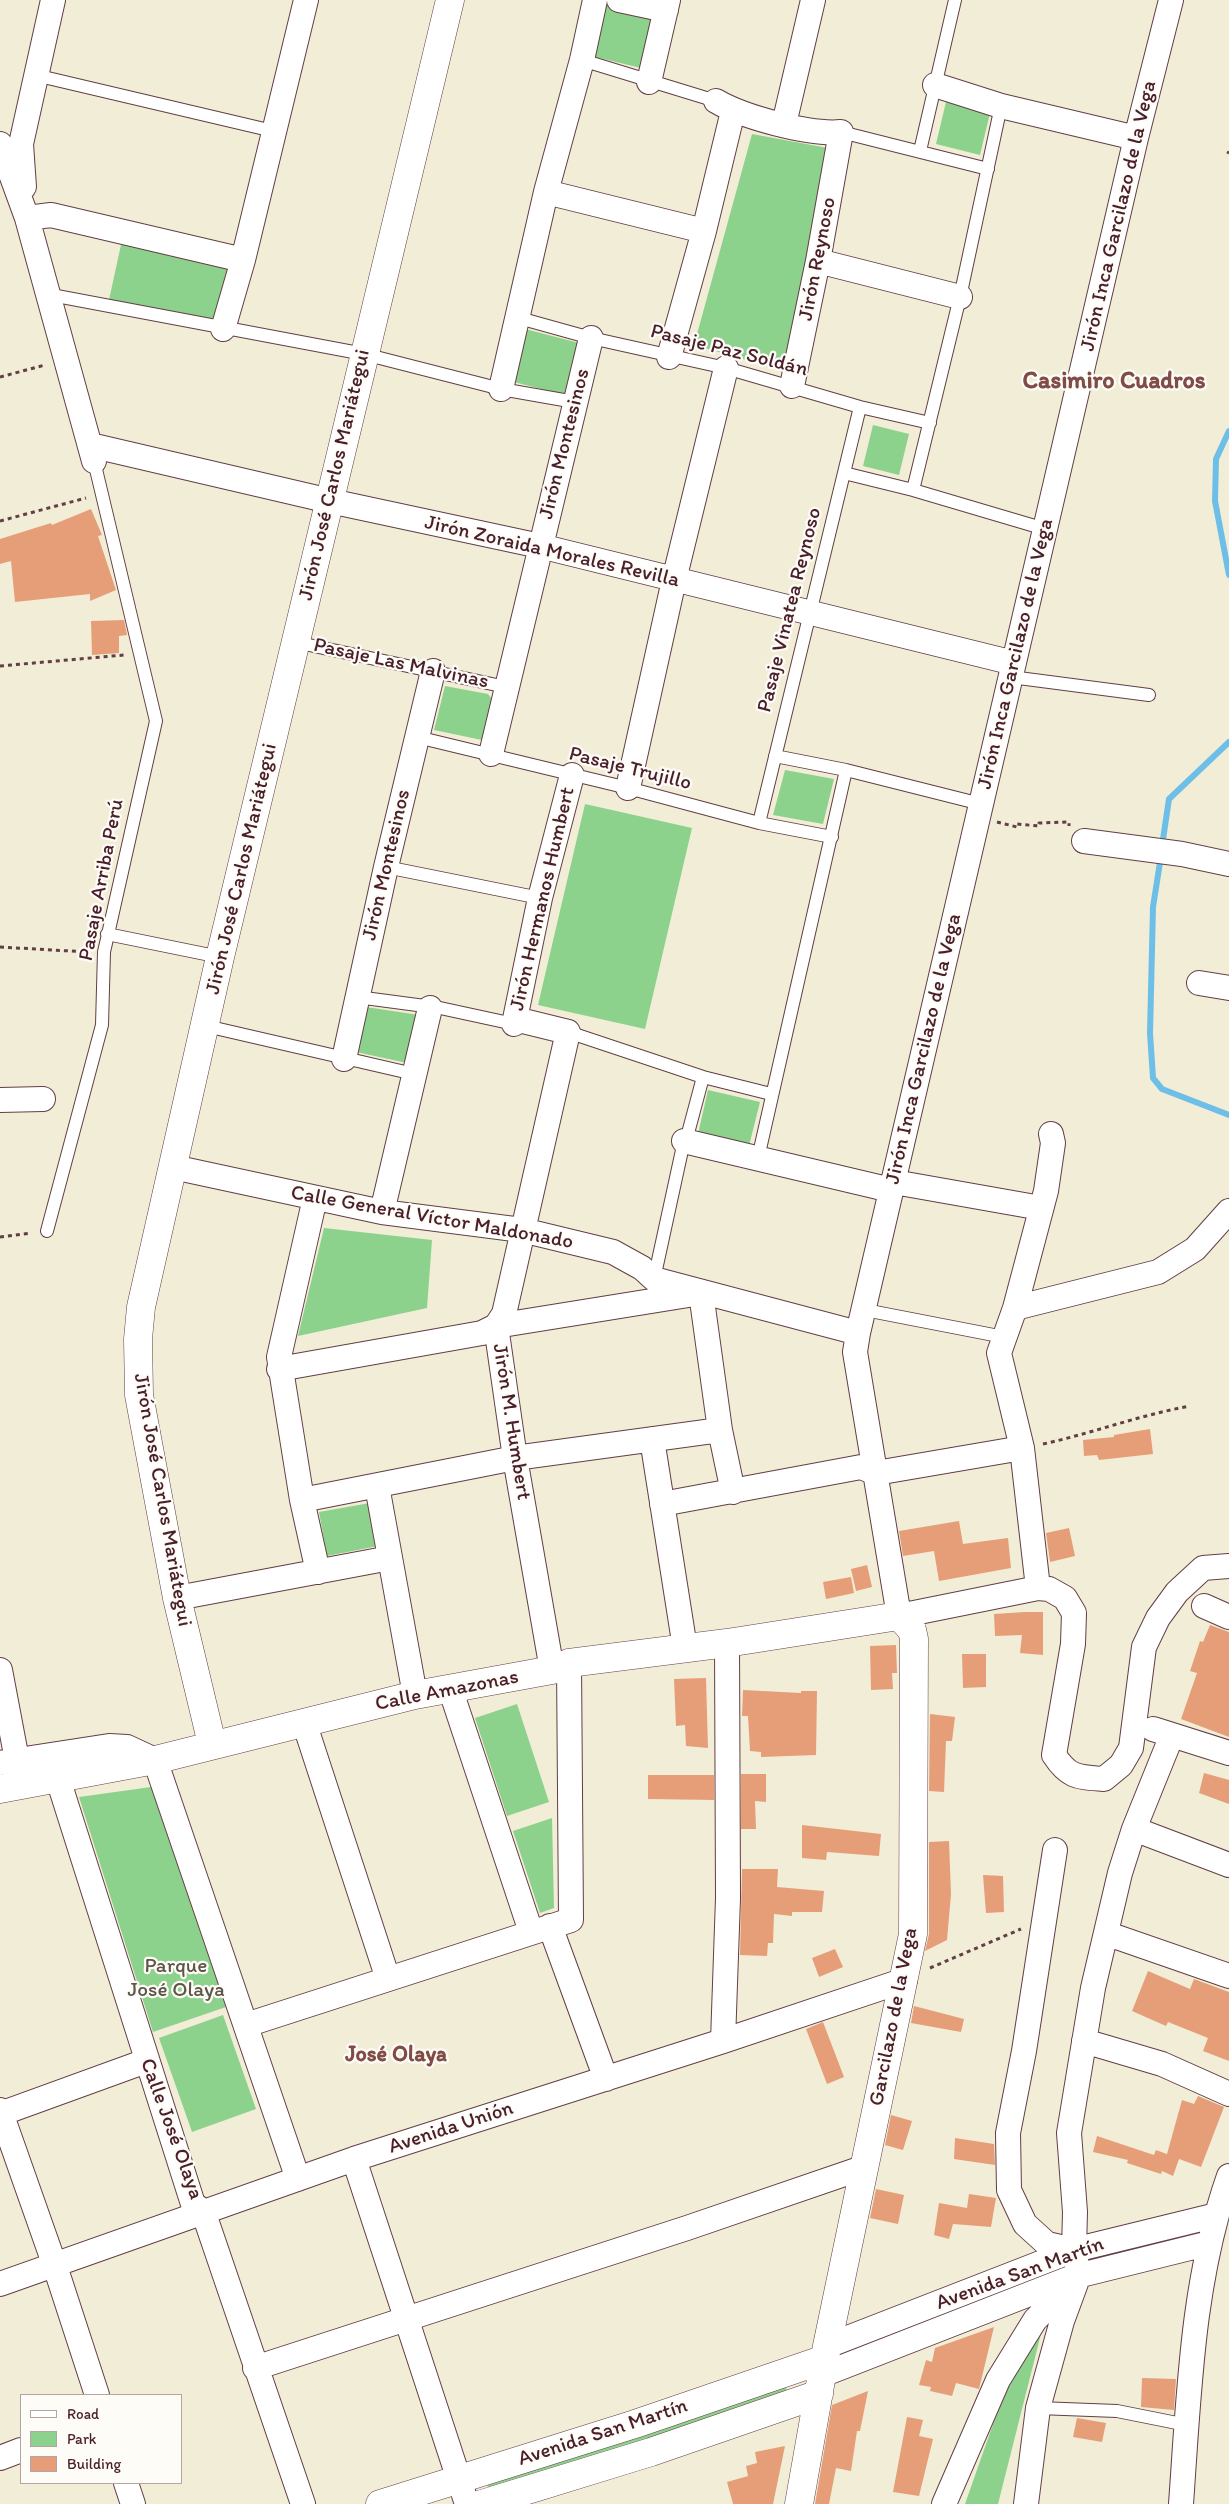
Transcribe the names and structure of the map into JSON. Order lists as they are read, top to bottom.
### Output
{
  "streets": {
    "street": [
      "Jirón Inca Garcilazo de la Vega",
      "Jirón Reynoso",
      "Jirón Montesinos",
      "Jirón José Carlos Mariátegui",
      "Jirón Zoraida Morales Revilla",
      "Jirón Hermanos Humbert",
      "Calle General Víctor Maldonado",
      "Jirón M. Humbert",
      "Calle Amazonas",
      "Garcilazo de la Vega",
      "Avenida Unión",
      "Calle José Olaya",
      "Avenida San Martín"
    ],
    "lane": [
      "Pasaje Paz Soldán",
      "Pasaje Vinatea Reynoso",
      "Pasaje Las Malvinas",
      "Pasaje Trujillo",
      "Pasaje Arriba Perú"
    ]
  },
  "crossings": [
    ["Jirón Inca Garcilazo de la Vega", "Jirón Zoraida Morales Revilla"],
    ["Jirón Inca Garcilazo de la Vega", "Calle General Víctor Maldonado"],
    ["Jirón Inca Garcilazo de la Vega", "Calle Amazonas"],
    ["Jirón Inca Garcilazo de la Vega", "Garcilazo de la Vega"],
    ["Jirón Reynoso", "Pasaje Paz Soldán"],
    ["Pasaje Paz Soldán", "Jirón Montesinos"],
    ["Pasaje Paz Soldán", "Pasaje Vinatea Reynoso"],
    ["Jirón Montesinos", "Jirón Zoraida Morales Revilla"],
    ["Jirón Montesinos", "Pasaje Las Malvinas"],
    ["Jirón Montesinos", "Pasaje Trujillo"],
    ["Jirón José Carlos Mariátegui", "Jirón Zoraida Morales Revilla"],
    ["Jirón José Carlos Mariátegui", "Pasaje Las Malvinas"],
    ["Jirón José Carlos Mariátegui", "Calle General Víctor Maldonado"],
    ["Jirón José Carlos Mariátegui", "Calle Amazonas"],
    ["Jirón Zoraida Morales Revilla", "Pasaje Vinatea Reynoso"],
    ["Jirón Zoraida Morales Revilla", "Pasaje Arriba Perú"],
    ["Pasaje Vinatea Reynoso", "Pasaje Trujillo"],
    ["Pasaje Trujillo", "Jirón Hermanos Humbert"],
    ["Calle General Víctor Maldonado", "Jirón M. Humbert"],
    ["Jirón M. Humbert", "Calle Amazonas"],
    ["Calle Amazonas", "Garcilazo de la Vega"],
    ["Calle Amazonas", "Calle José Olaya"],
    ["Garcilazo de la Vega", "Avenida Unión"],
    ["Garcilazo de la Vega", "Avenida San Martín"],
    ["Avenida Unión", "Calle José Olaya"]
  ],
  "districts": ["Casimiro Cuadros", "José Olaya"],
  "parks": ["Parque José Olaya"],
  "legend": ["Road", "Park", "Building"]
}
